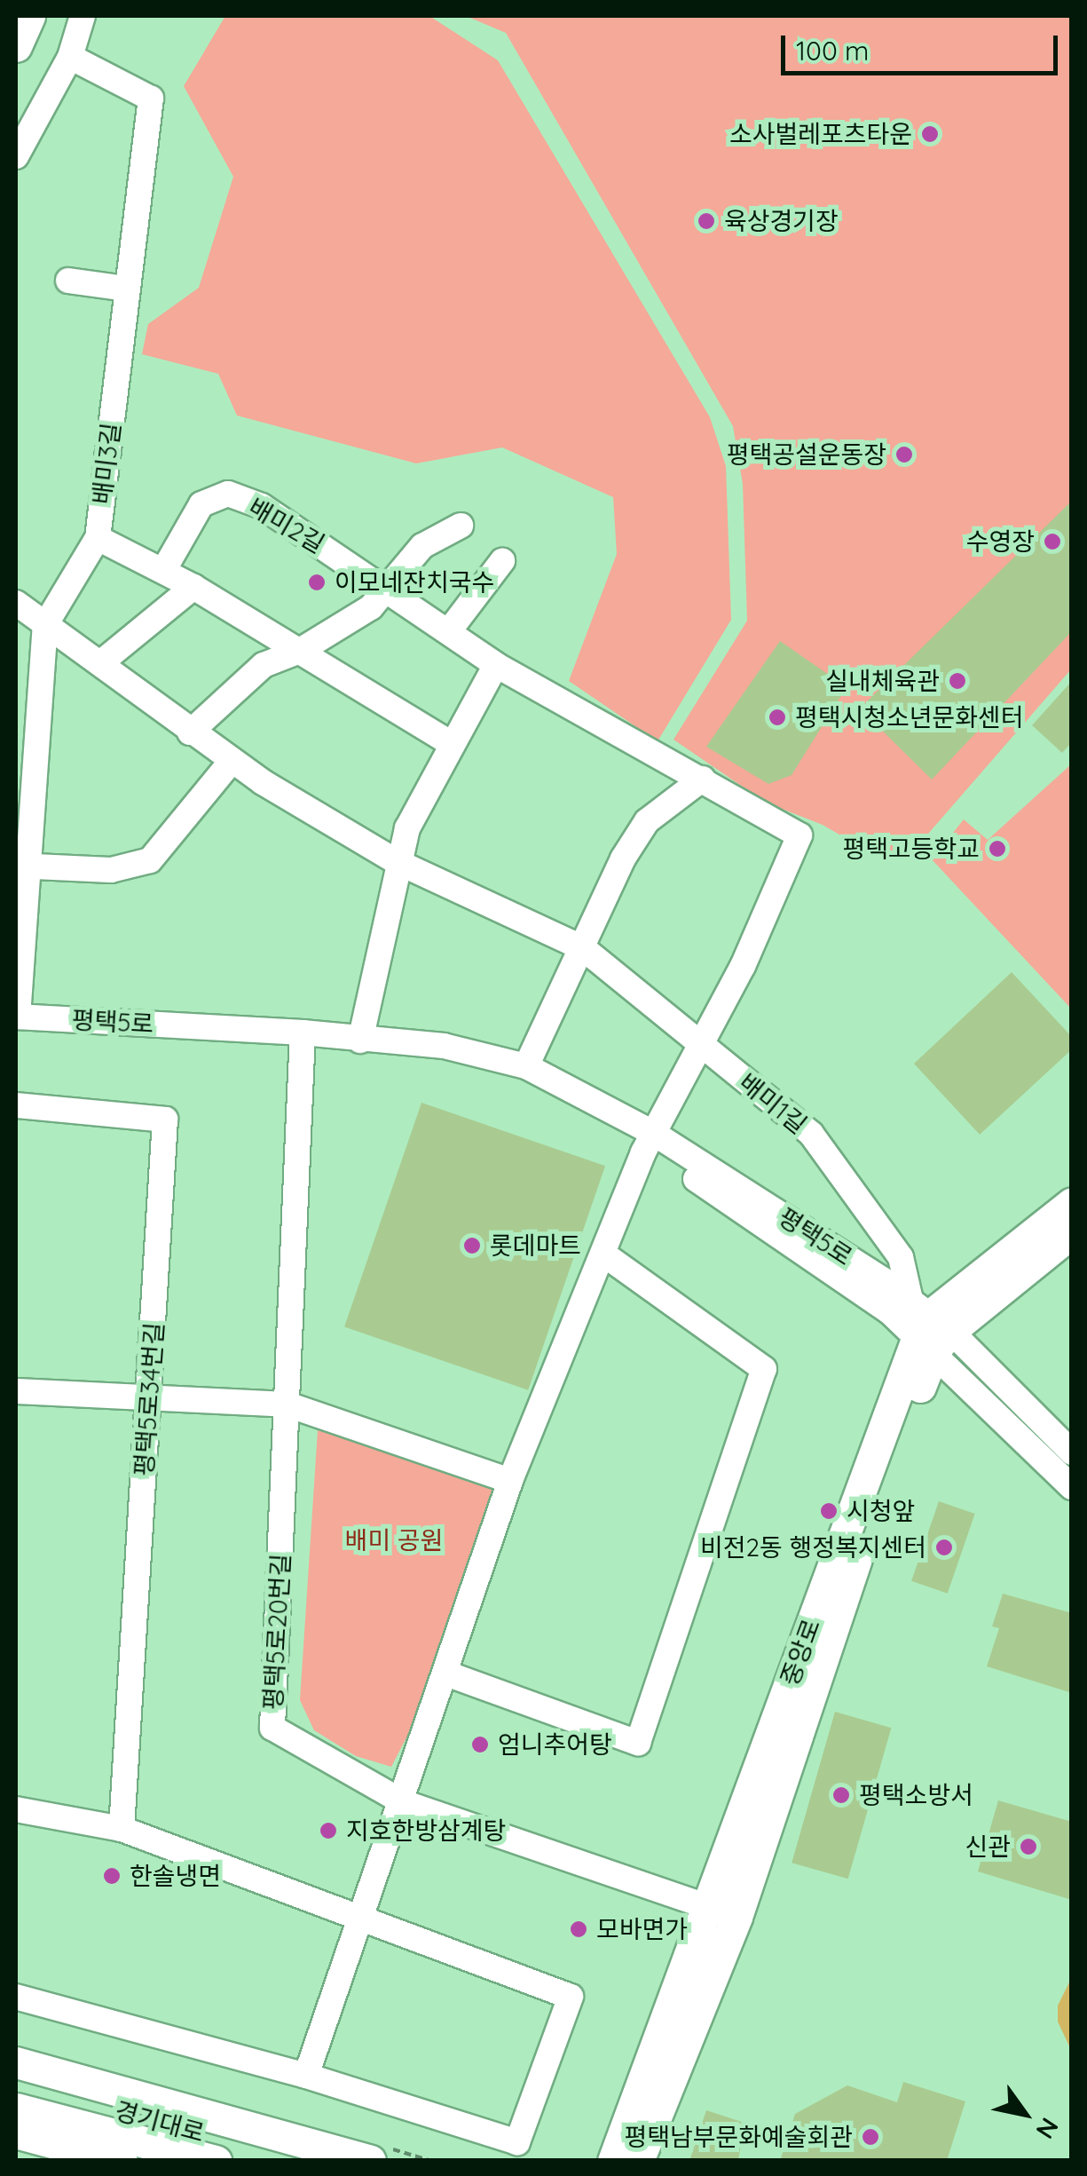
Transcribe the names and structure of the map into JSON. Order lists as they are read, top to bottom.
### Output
{
  "streets": {
    "main road": ["중앙로", "경기대로"],
    "street": [
      "배미3길",
      "배미2길",
      "평택5로",
      "배미1길",
      "평택5로34번길",
      "평택5로20번길"
    ]
  },
  "crossings": [
    ["배미3길", "배미1길"],
    ["배미2길", "배미1길"],
    ["평택5로", "배미1길"],
    ["평택5로", "평택5로20번길"],
    ["평택5로", "중앙로"],
    ["배미1길", "중앙로"],
    ["평택5로20번길", "중앙로"]
  ],
  "parks": ["배미 공원"],
  "places": [
    "소사벌레포츠타운",
    "육상경기장",
    "평택공설운동장",
    "수영장",
    "이모네잔치국수",
    "실내체육관",
    "평택시청소년문화센터",
    "평택고등학교",
    "롯데마트",
    "시청앞",
    "비전2동 행정복지센터",
    "엄니추어탕",
    "평택소방서",
    "지호한방삼계탕",
    "신관",
    "한솔냉면",
    "모바면가",
    "평택남부문화예술회관"
  ],
  "scale_bar": "100 m",
  "north": "bottom right"
}
